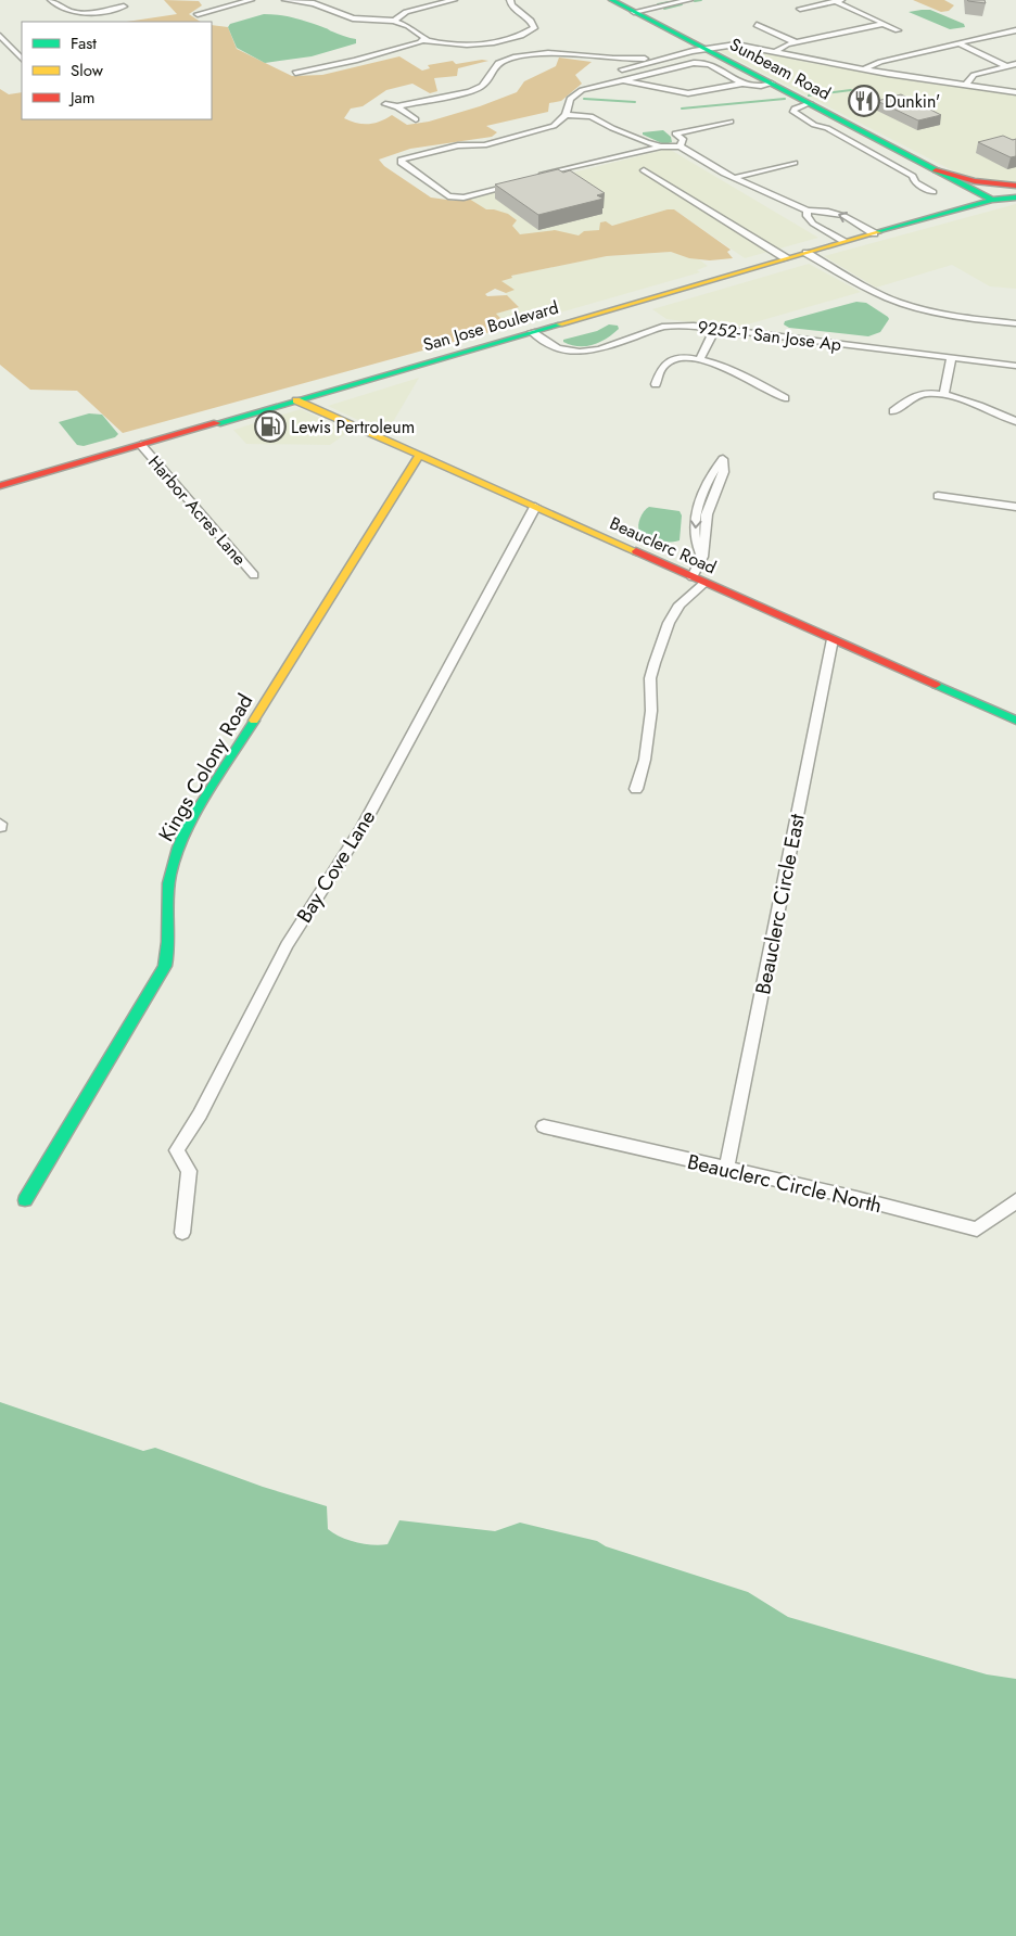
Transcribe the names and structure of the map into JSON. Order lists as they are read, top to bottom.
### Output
{
  "streets": {
    "street": [
      "Sunbeam Road",
      "San Jose Boulevard",
      "9252-1 San Jose Ap",
      "Harbor Acres Lane",
      "Beauclerc Road",
      "Kings Colony Road",
      "Bay Cove Lane",
      "Beauclerc Circle East",
      "Beauclerc Circle North"
    ]
  },
  "crossings": [
    ["Sunbeam Road", "San Jose Boulevard"],
    ["San Jose Boulevard", "9252-1 San Jose Ap"],
    ["San Jose Boulevard", "Harbor Acres Lane"],
    ["San Jose Boulevard", "Beauclerc Road"],
    ["Beauclerc Road", "Kings Colony Road"],
    ["Beauclerc Road", "Bay Cove Lane"],
    ["Beauclerc Road", "Beauclerc Circle East"],
    ["Beauclerc Circle East", "Beauclerc Circle North"]
  ],
  "places": {
    "restaurant": ["Dunkin'"],
    "fuel station": ["Lewis Pertroleum"]
  },
  "legend": ["Fast", "Slow", "Jam"]
}
